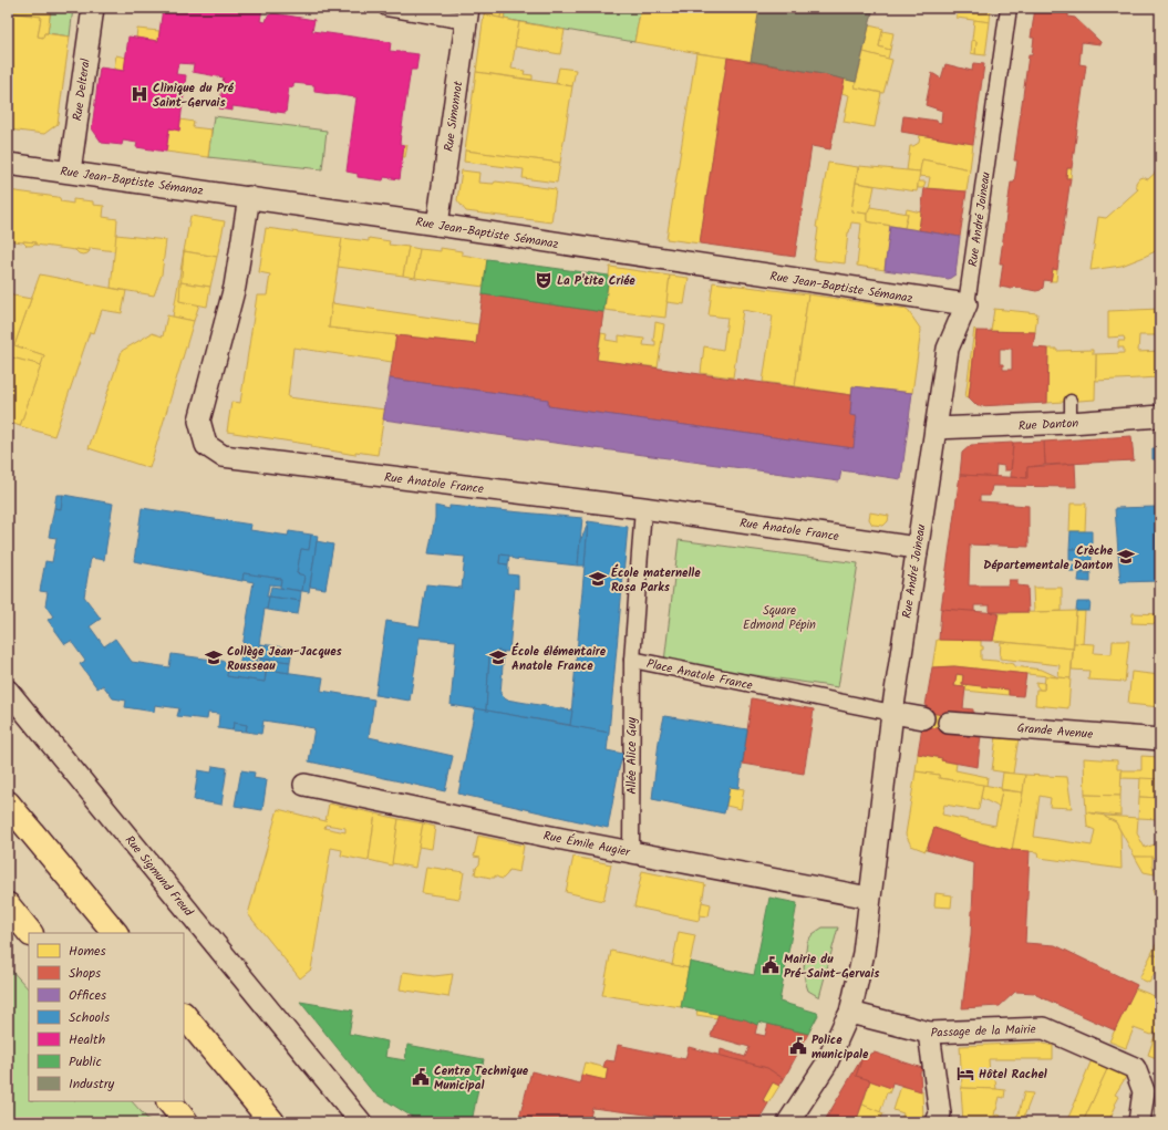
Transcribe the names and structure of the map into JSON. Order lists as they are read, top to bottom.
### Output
{
  "streets": {
    "street": [
      "Rue Delteral",
      "Rue Simonnot",
      "Rue Jean-Baptiste Sémanaz",
      "Rue André Joineau",
      "Rue Danton",
      "Rue Anatole France",
      "Place Anatole France",
      "Grande Avenue",
      "Allée Alice Guy",
      "Rue Émile Augier",
      "Rue Sigmund Freud",
      "Passage de la Mairie"
    ]
  },
  "crossings": [
    ["Rue Delteral", "Rue Jean-Baptiste Sémanaz"],
    ["Rue Simonnot", "Rue Jean-Baptiste Sémanaz"],
    ["Rue Jean-Baptiste Sémanaz", "Rue André Joineau"],
    ["Rue Jean-Baptiste Sémanaz", "Rue Anatole France"],
    ["Rue André Joineau", "Rue Danton"],
    ["Rue André Joineau", "Rue Anatole France"],
    ["Rue André Joineau", "Place Anatole France"],
    ["Rue André Joineau", "Rue Émile Augier"],
    ["Rue André Joineau", "Passage de la Mairie"],
    ["Rue Anatole France", "Place Anatole France"],
    ["Place Anatole France", "Allée Alice Guy"],
    ["Allée Alice Guy", "Rue Émile Augier"]
  ],
  "parks": ["Square Edmond Pépin"],
  "places": {
    "hospital": ["Clinique du Pré Saint-Gervais"],
    "theatre": ["La P'tite Criée"],
    "school or university": [
      "Crèche Départementale Danton",
      "École maternelle Rosa Parks",
      "Collège Jean-Jacques Rousseau",
      "École élémentaire Anatole France"
    ],
    "public building": ["Mairie du Pré-Saint-Gervais", "Police municipale", "Centre Technique Municipal"],
    "hotel": ["Hôtel Rachel"]
  },
  "legend": [
    "Homes",
    "Shops",
    "Offices",
    "Schools",
    "Health",
    "Public",
    "Industry"
  ]
}
